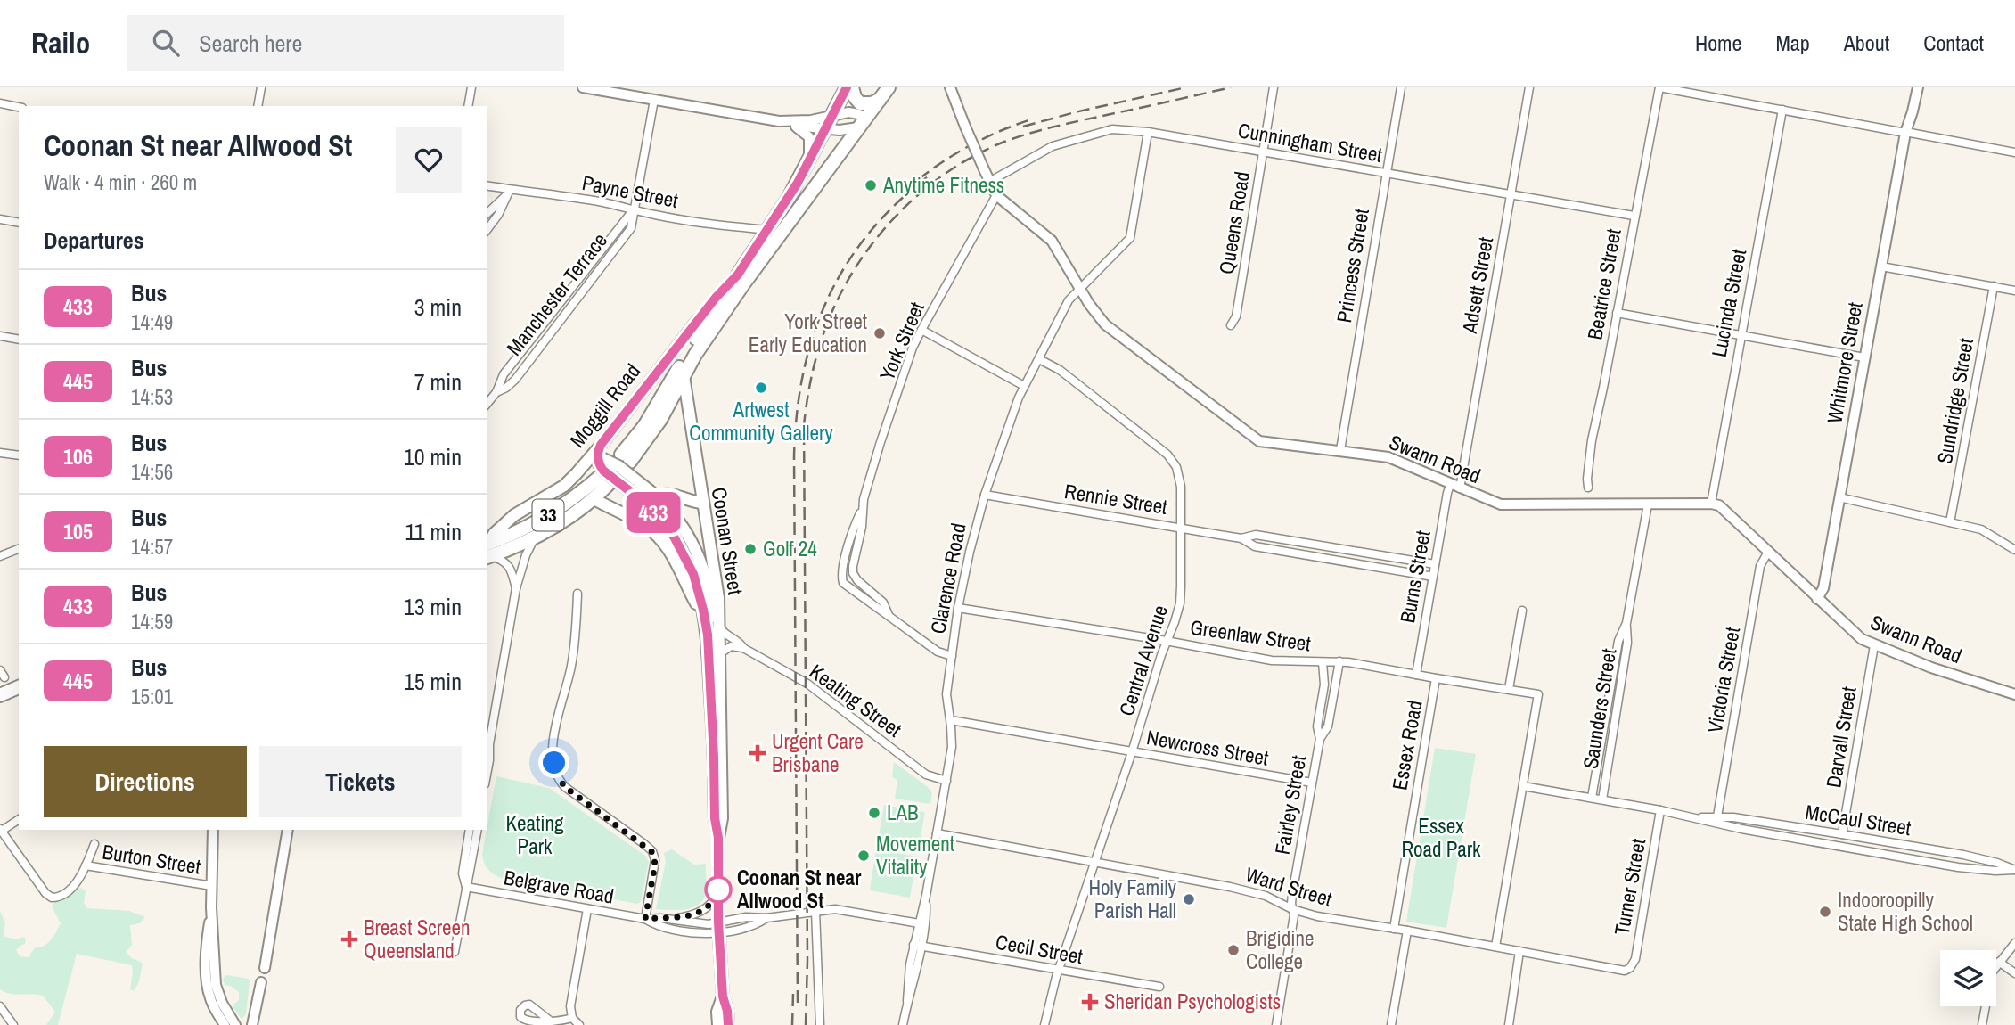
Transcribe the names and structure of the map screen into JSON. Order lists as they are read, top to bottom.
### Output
{
  "streets": {
    "highway": ["Moggill Road", "33"],
    "main road": ["Coonan Street"],
    "street": [
      "Cunningham Street",
      "Payne Street",
      "Queens Road",
      "Princess Street",
      "Beatrice Street",
      "Adsett Street",
      "Manchester Terrace",
      "Lucinda Street",
      "York Street",
      "Whitmore Street",
      "Sundridge Street",
      "Swann Road",
      "Rennie Street",
      "Burns Street",
      "Clarence Road",
      "Greenlaw Street",
      "Central Avenue",
      "Victoria Street",
      "Keating Street",
      "Saunders Street",
      "Darvall Street",
      "Essex Road",
      "Newcross Street",
      "Fairley Street",
      "McCaul Street",
      "Burton Street",
      "Belgrave Road",
      "Ward Street",
      "Turner Street",
      "Cecil Street"
    ]
  },
  "crossings": [
    ["Cunningham Street", "Queens Road"],
    ["Cunningham Street", "Princess Street"],
    ["Cunningham Street", "Beatrice Street"],
    ["Cunningham Street", "Adsett Street"],
    ["Cunningham Street", "Swann Road"],
    ["Cunningham Street", "Clarence Road"],
    ["Payne Street", "Manchester Terrace"],
    ["Payne Street", "Moggill Road"],
    ["Princess Street", "Swann Road"],
    ["Adsett Street", "Swann Road"],
    ["Adsett Street", "Burns Street"],
    ["Lucinda Street", "Swann Road"],
    ["York Street", "Swann Road"],
    ["York Street", "Clarence Road"],
    ["Whitmore Street", "Swann Road"],
    ["Moggill Road", "Coonan Street"],
    ["Swann Road", "Burns Street"],
    ["Swann Road", "Clarence Road"],
    ["Swann Road", "Victoria Street"],
    ["Swann Road", "Saunders Street"],
    ["Swann Road", "Darvall Street"],
    ["Rennie Street", "Burns Street"],
    ["Rennie Street", "Clarence Road"],
    ["Rennie Street", "Central Avenue"],
    ["Coonan Street", "Keating Street"],
    ["Coonan Street", "Belgrave Road"],
    ["Burns Street", "Greenlaw Street"],
    ["Clarence Road", "Greenlaw Street"],
    ["Clarence Road", "Central Avenue"],
    ["Clarence Road", "Keating Street"],
    ["Clarence Road", "Newcross Street"],
    ["Clarence Road", "Ward Street"],
    ["Clarence Road", "Cecil Street"],
    ["Greenlaw Street", "Central Avenue"],
    ["Greenlaw Street", "Essex Road"],
    ["Greenlaw Street", "Fairley Street"],
    ["Greenlaw Street", "McCaul Street"],
    ["Central Avenue", "Newcross Street"],
    ["Central Avenue", "Ward Street"],
    ["Central Avenue", "Cecil Street"],
    ["Victoria Street", "McCaul Street"],
    ["Saunders Street", "McCaul Street"],
    ["Darvall Street", "McCaul Street"],
    ["Essex Road", "Ward Street"],
    ["Newcross Street", "Fairley Street"],
    ["Fairley Street", "Ward Street"],
    ["McCaul Street", "Turner Street"],
    ["Ward Street", "Turner Street"]
  ],
  "parks": ["Keating Park", "Essex Road Park"],
  "places": {
    "other": [
      "Anytime Fitness",
      "York Street Early Education",
      "Artwest Community Gallery",
      "Golf 24",
      "LAB",
      "Movement Vitality",
      "Coonan St near Allwood St",
      "Holy Family Parish Hall",
      "Indooroopilly State High School",
      "Brigidine College"
    ],
    "health": ["Urgent Care Brisbane", "Breast Screen Queensland", "Sheridan Psychologists"]
  },
  "lines": ["bus line 433"],
  "page": {
    "header": "Railo",
    "search": "Search here",
    "nav": [
      "Home",
      "Map",
      "About",
      "Contact"
    ],
    "on_map": "433",
    "heading": [
      ["Coonan St near Allwood St", "Walk · 4 min · 260 m"],
      "Departures"
    ],
    "list": [
      {
        "mark": "433",
        "name": "Bus",
        "note": "14:49",
        "value": "3 min"
      },
      {
        "mark": "445",
        "name": "Bus",
        "note": "14:53",
        "value": "7 min"
      },
      {
        "mark": "106",
        "name": "Bus",
        "note": "14:56",
        "value": "10 min"
      },
      {
        "mark": "105",
        "name": "Bus",
        "note": "14:57",
        "value": "11 min"
      },
      {
        "mark": "433",
        "name": "Bus",
        "note": "14:59",
        "value": "13 min"
      },
      {
        "mark": "445",
        "name": "Bus",
        "note": "15:01",
        "value": "15 min"
      }
    ],
    "buttons": ["Directions", "Tickets"]
  }
}
